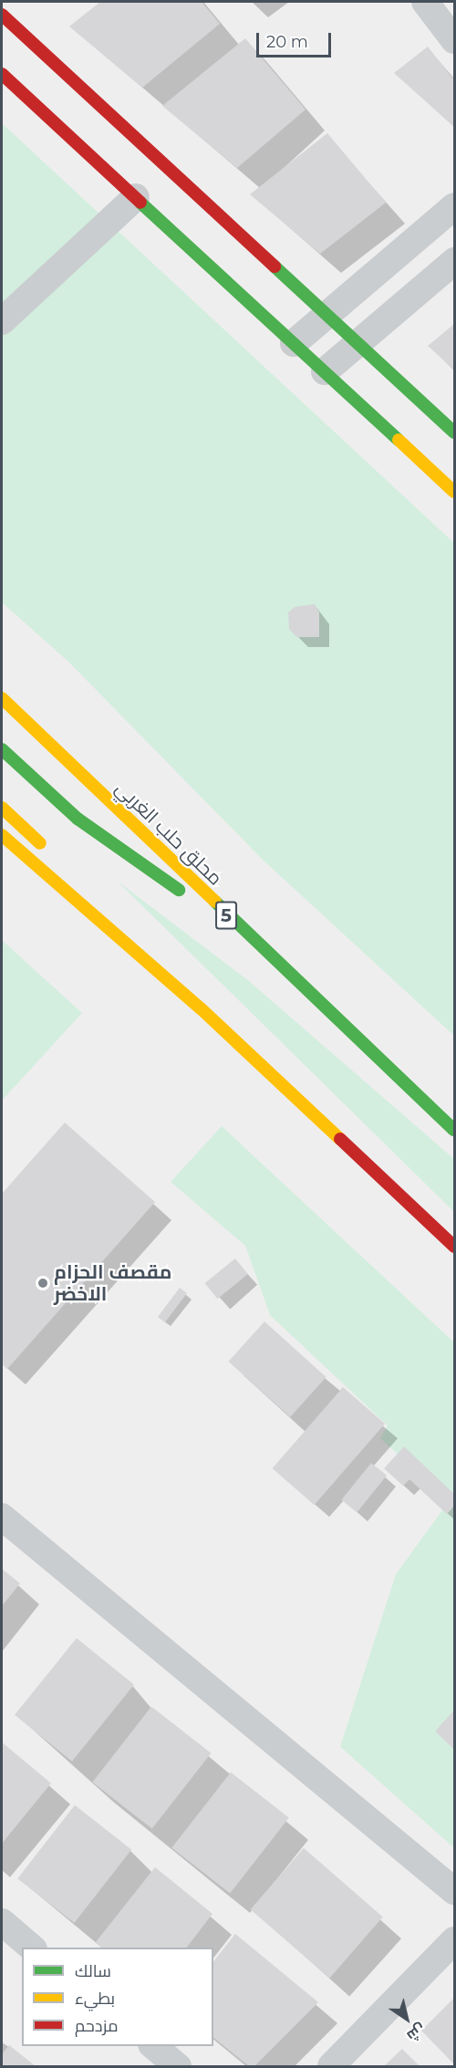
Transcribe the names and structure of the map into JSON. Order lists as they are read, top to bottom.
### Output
{
  "streets": {
    "main road": ["محلق حلب الغربي", "5"]
  },
  "places": ["مقصف الحزام الاخضر"],
  "legend": ["سالك", "بطيء", "مزدحم"],
  "scale_bar": "20 m",
  "north": "bottom right"
}
